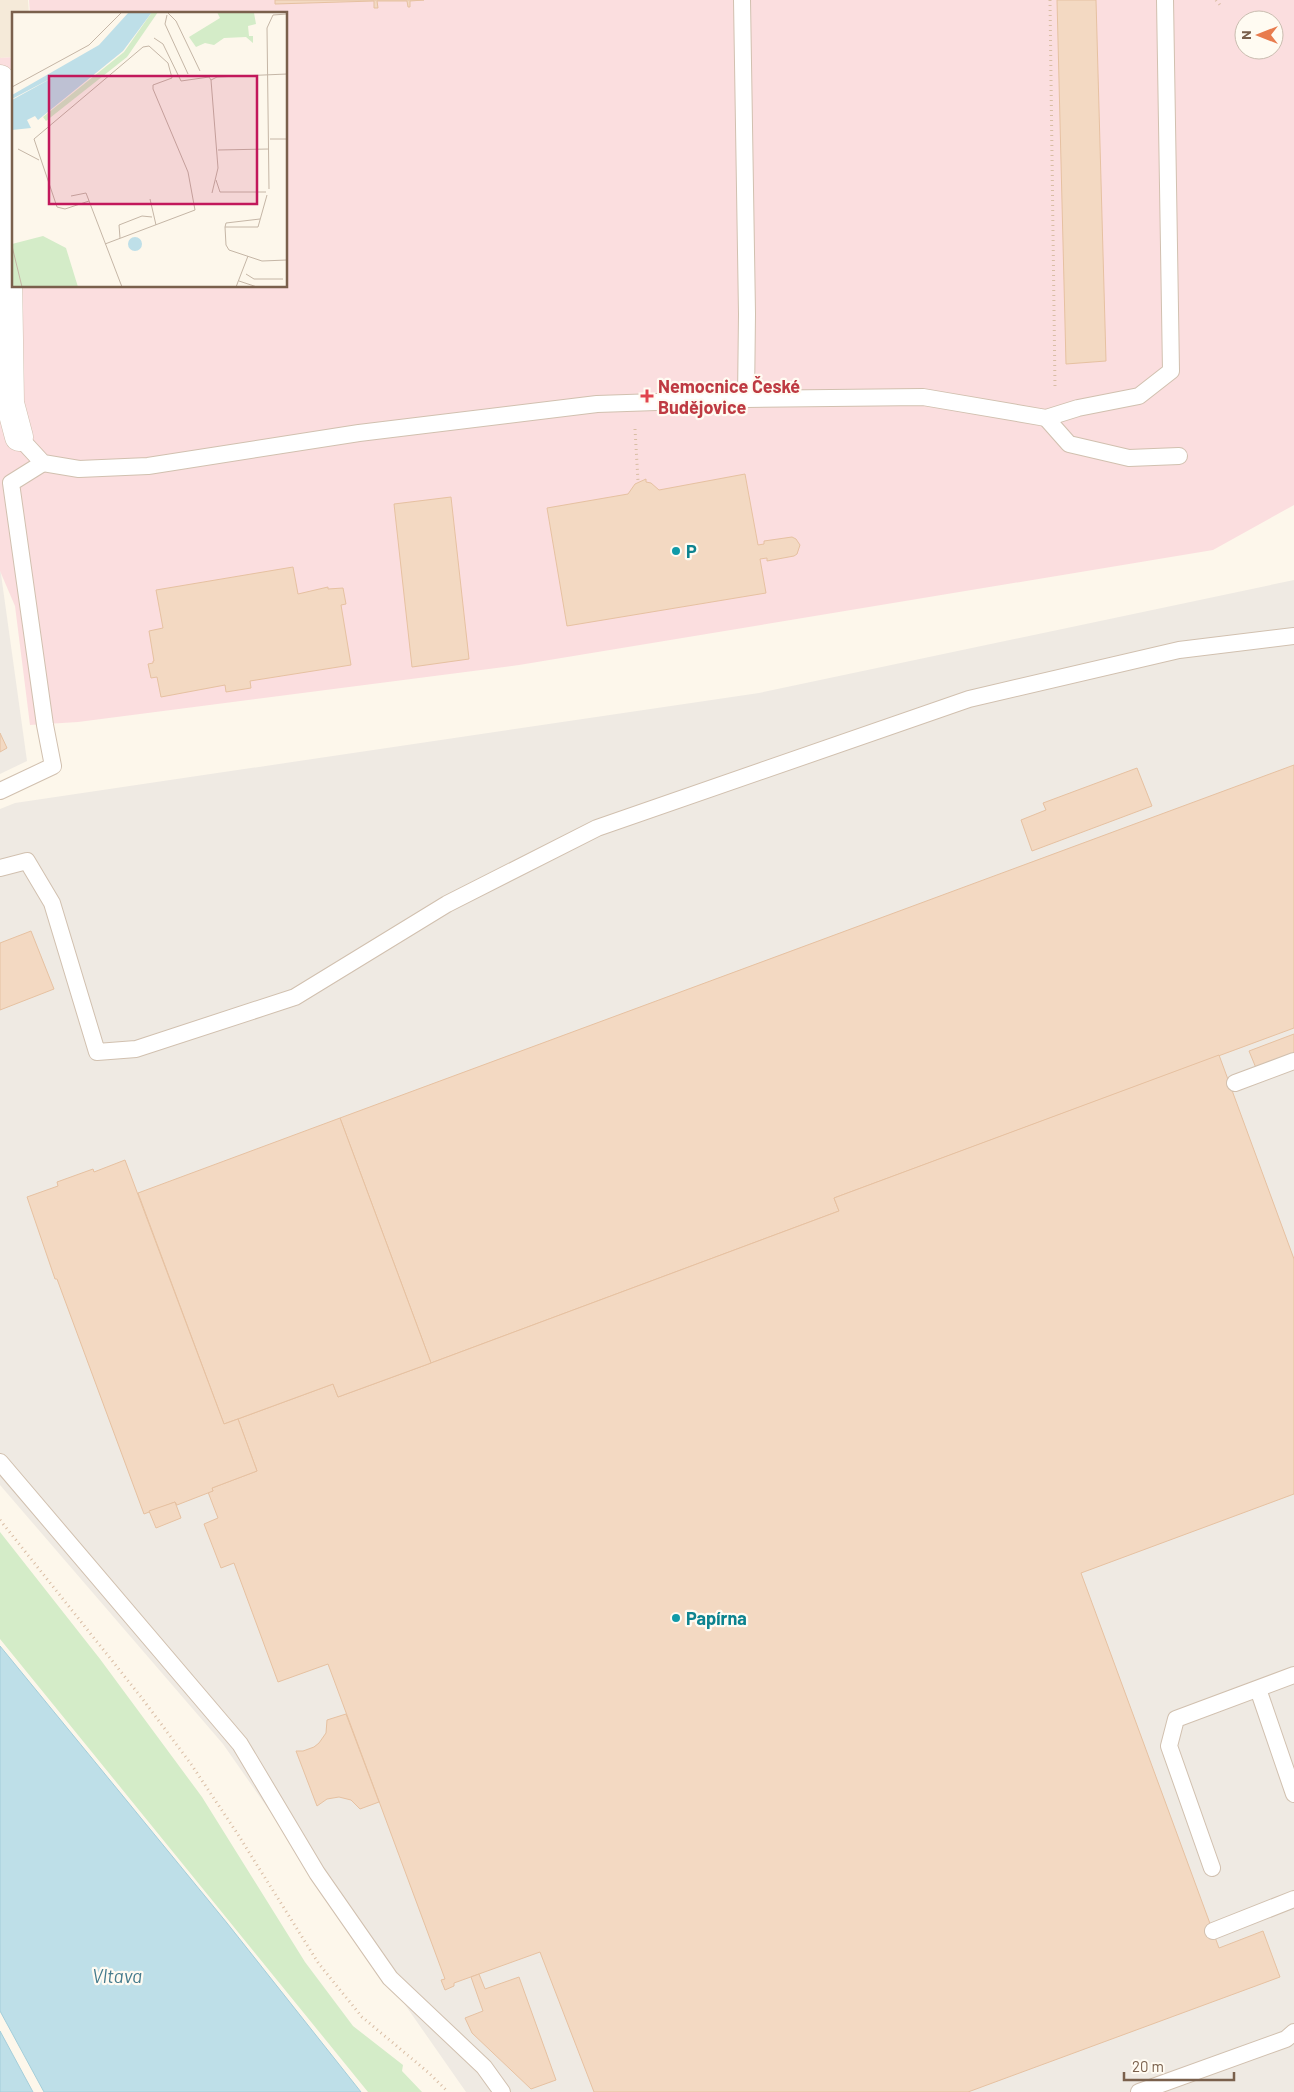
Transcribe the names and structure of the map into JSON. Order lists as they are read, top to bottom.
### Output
{
  "water": ["Vltava"],
  "places": {
    "health": ["Nemocnice České Budějovice"],
    "other": ["P", "Papírna"]
  },
  "scale_bar": "20 m",
  "north": "left"
}
